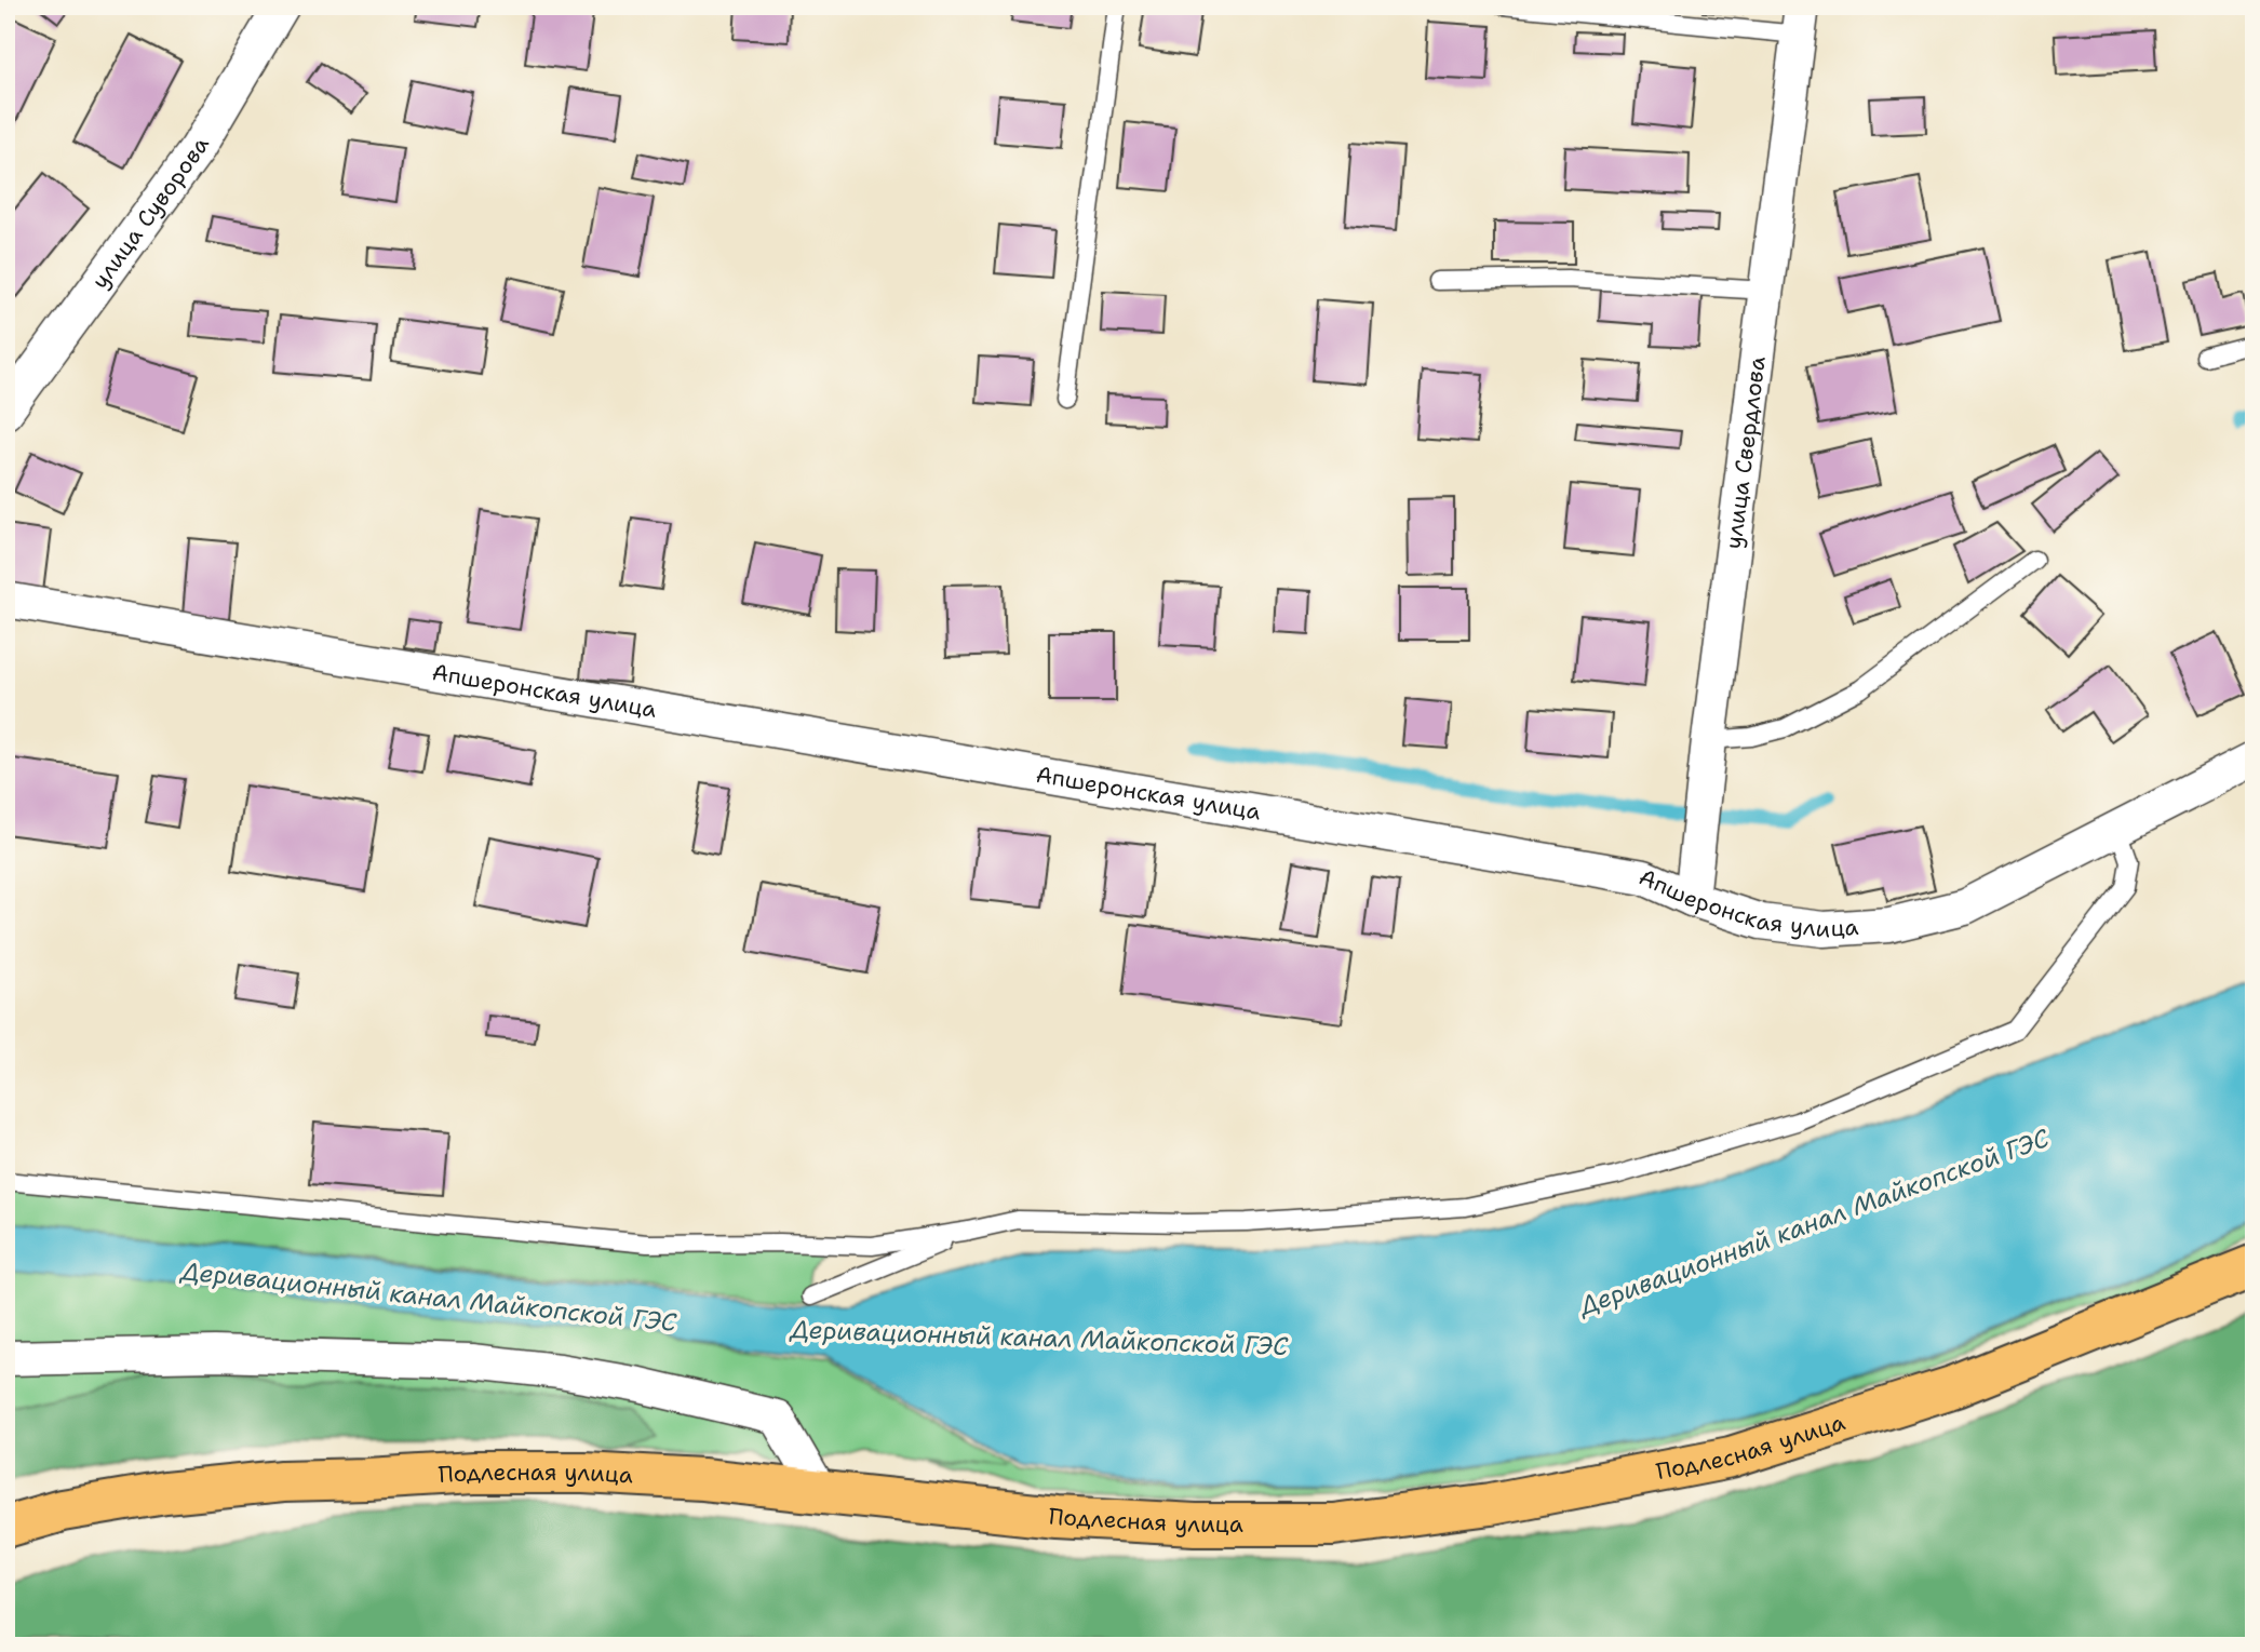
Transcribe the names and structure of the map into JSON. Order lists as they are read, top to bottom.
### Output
{
  "streets": {
    "main road": ["Подлесная улица"],
    "street": ["улица Суворова", "улица Свердлова", "Апшеронская улица"]
  },
  "crossings": [
    ["улица Свердлова", "Апшеронская улица"]
  ],
  "water": ["Деривационный канал Майкопской ГЭС"]
}
